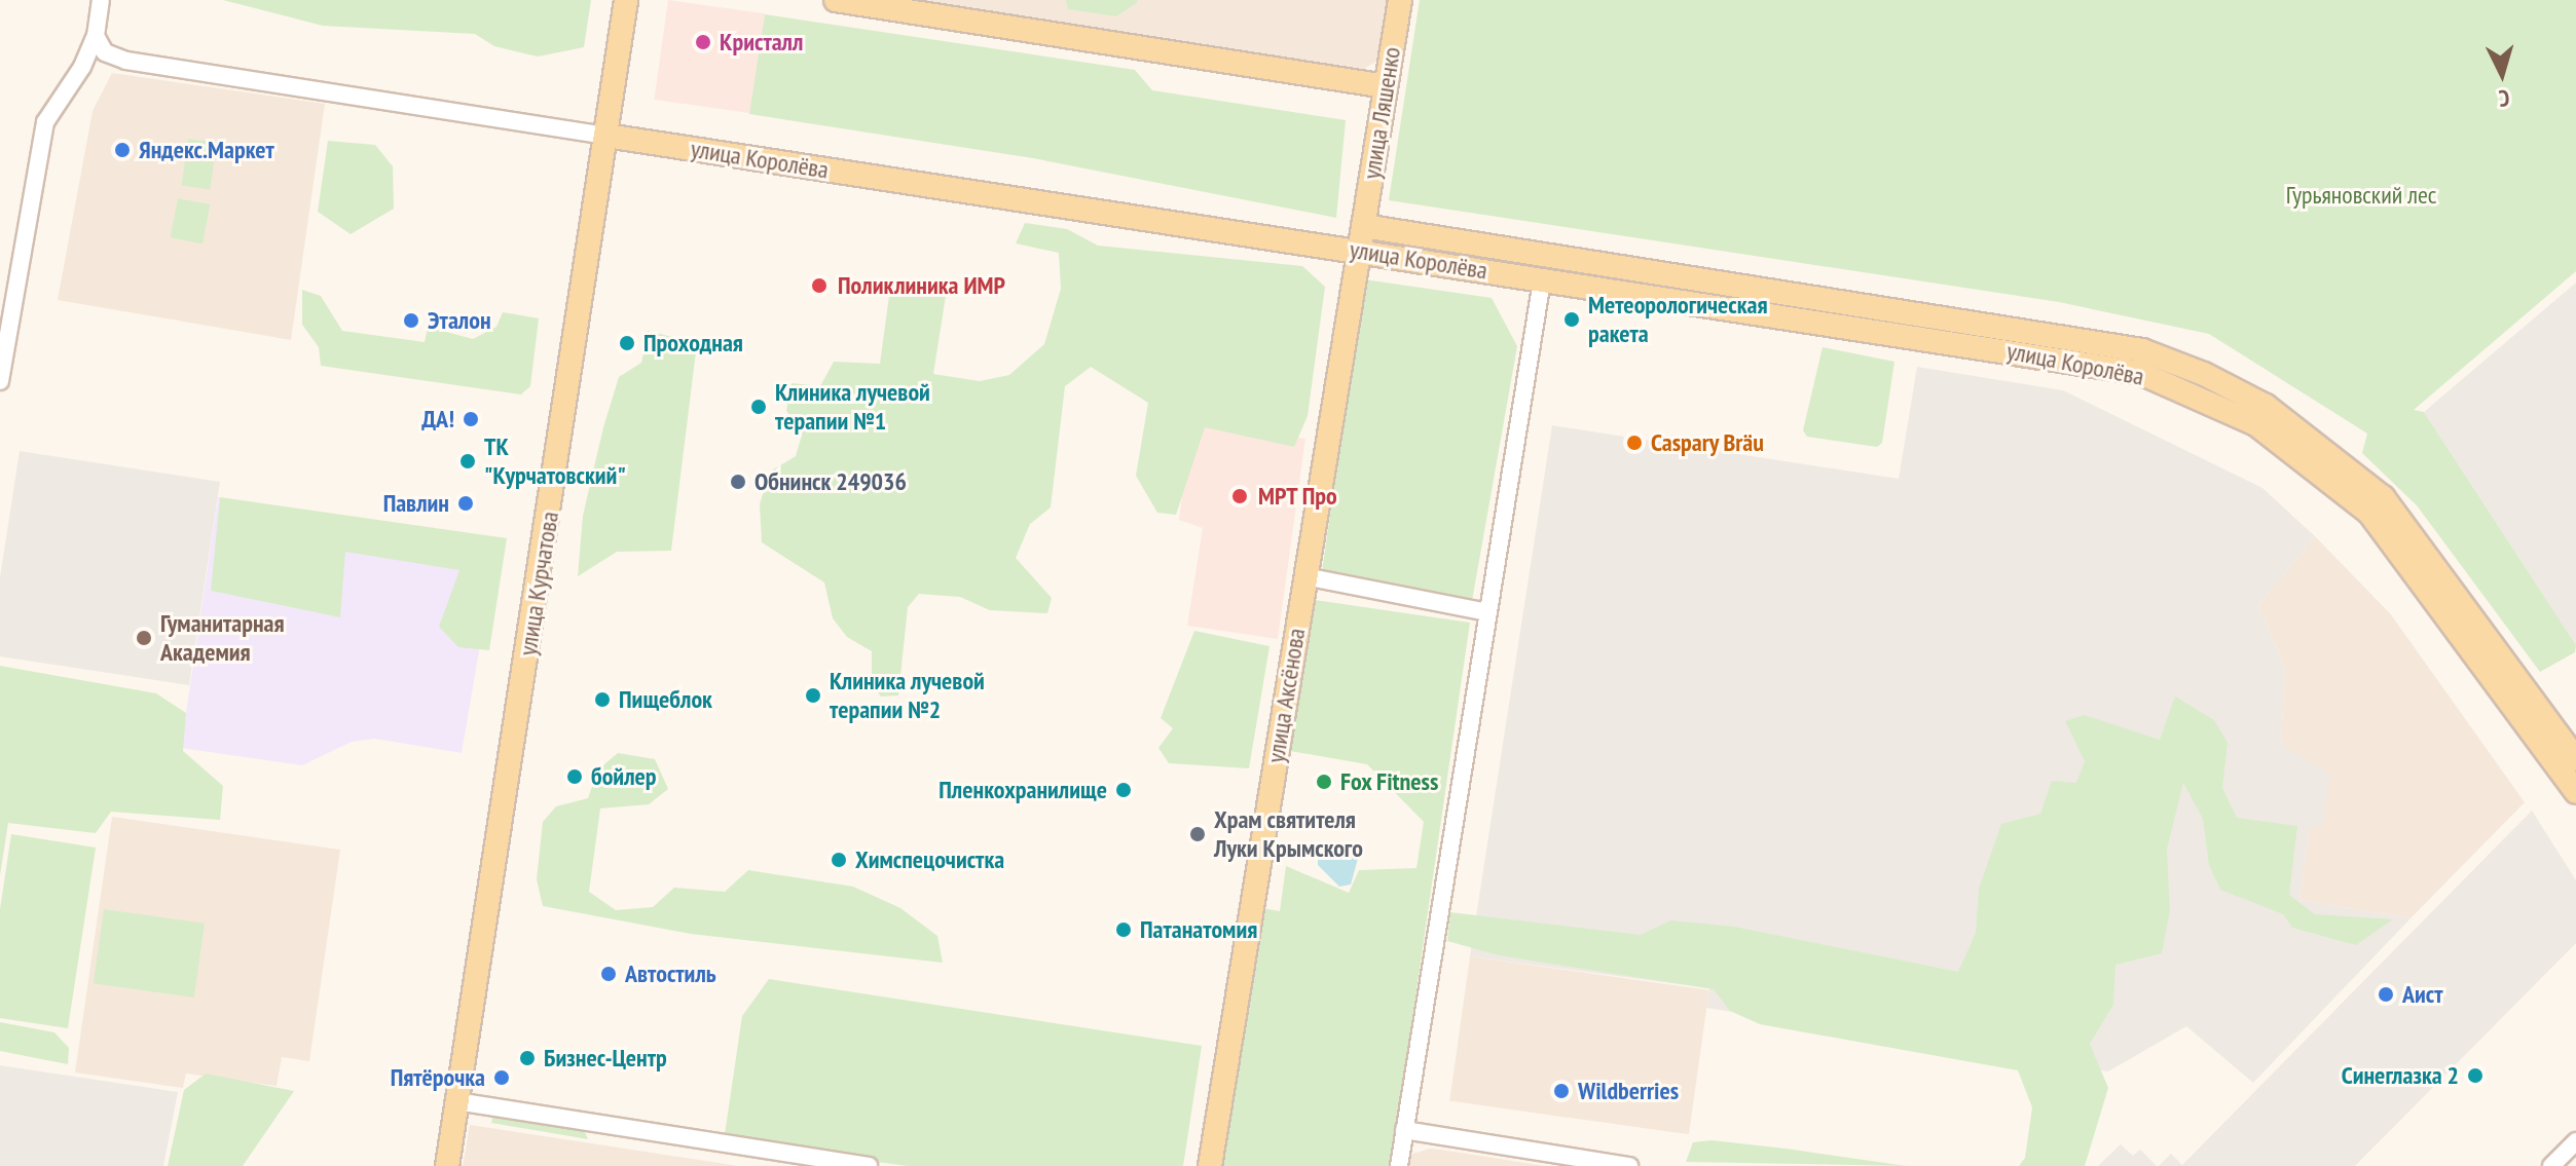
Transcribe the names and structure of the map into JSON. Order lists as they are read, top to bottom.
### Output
{
  "streets": {
    "main road": [
      "улица Ляшенко",
      "улица Королёва",
      "улица Курчатова",
      "улица Аксёнова"
    ]
  },
  "crossings": [
    ["улица Ляшенко", "улица Королёва"],
    ["улица Ляшенко", "улица Аксёнова"],
    ["улица Королёва", "улица Курчатова"],
    ["улица Королёва", "улица Аксёнова"]
  ],
  "parks": ["Гурьяновский лес"],
  "places": [
    "Кристалл",
    "Яндекс.Маркет",
    "Поликлиника ИМР",
    "Метеорологическая ракета",
    "Эталон",
    "Проходная",
    "Клиника лучевой терапии №1",
    "ДА!",
    "Caspary Bräu",
    "ТК \"Курчатовский\"",
    "Обнинск 249036",
    "МРТ Про",
    "Павлин",
    "Гуманитарная Академия",
    "Клиника лучевой терапии №2",
    "Пищеблок",
    "бойлер",
    "Fox Fitness",
    "Пленкохранилище",
    "Храм святителя Луки Крымского",
    "Химспецочистка",
    "Патанатомия",
    "Автостиль",
    "Аист",
    "Бизнес-Центр",
    "Синеглазка 2",
    "Пятёрочка",
    "Wildberries"
  ],
  "north": "bottom"
}
